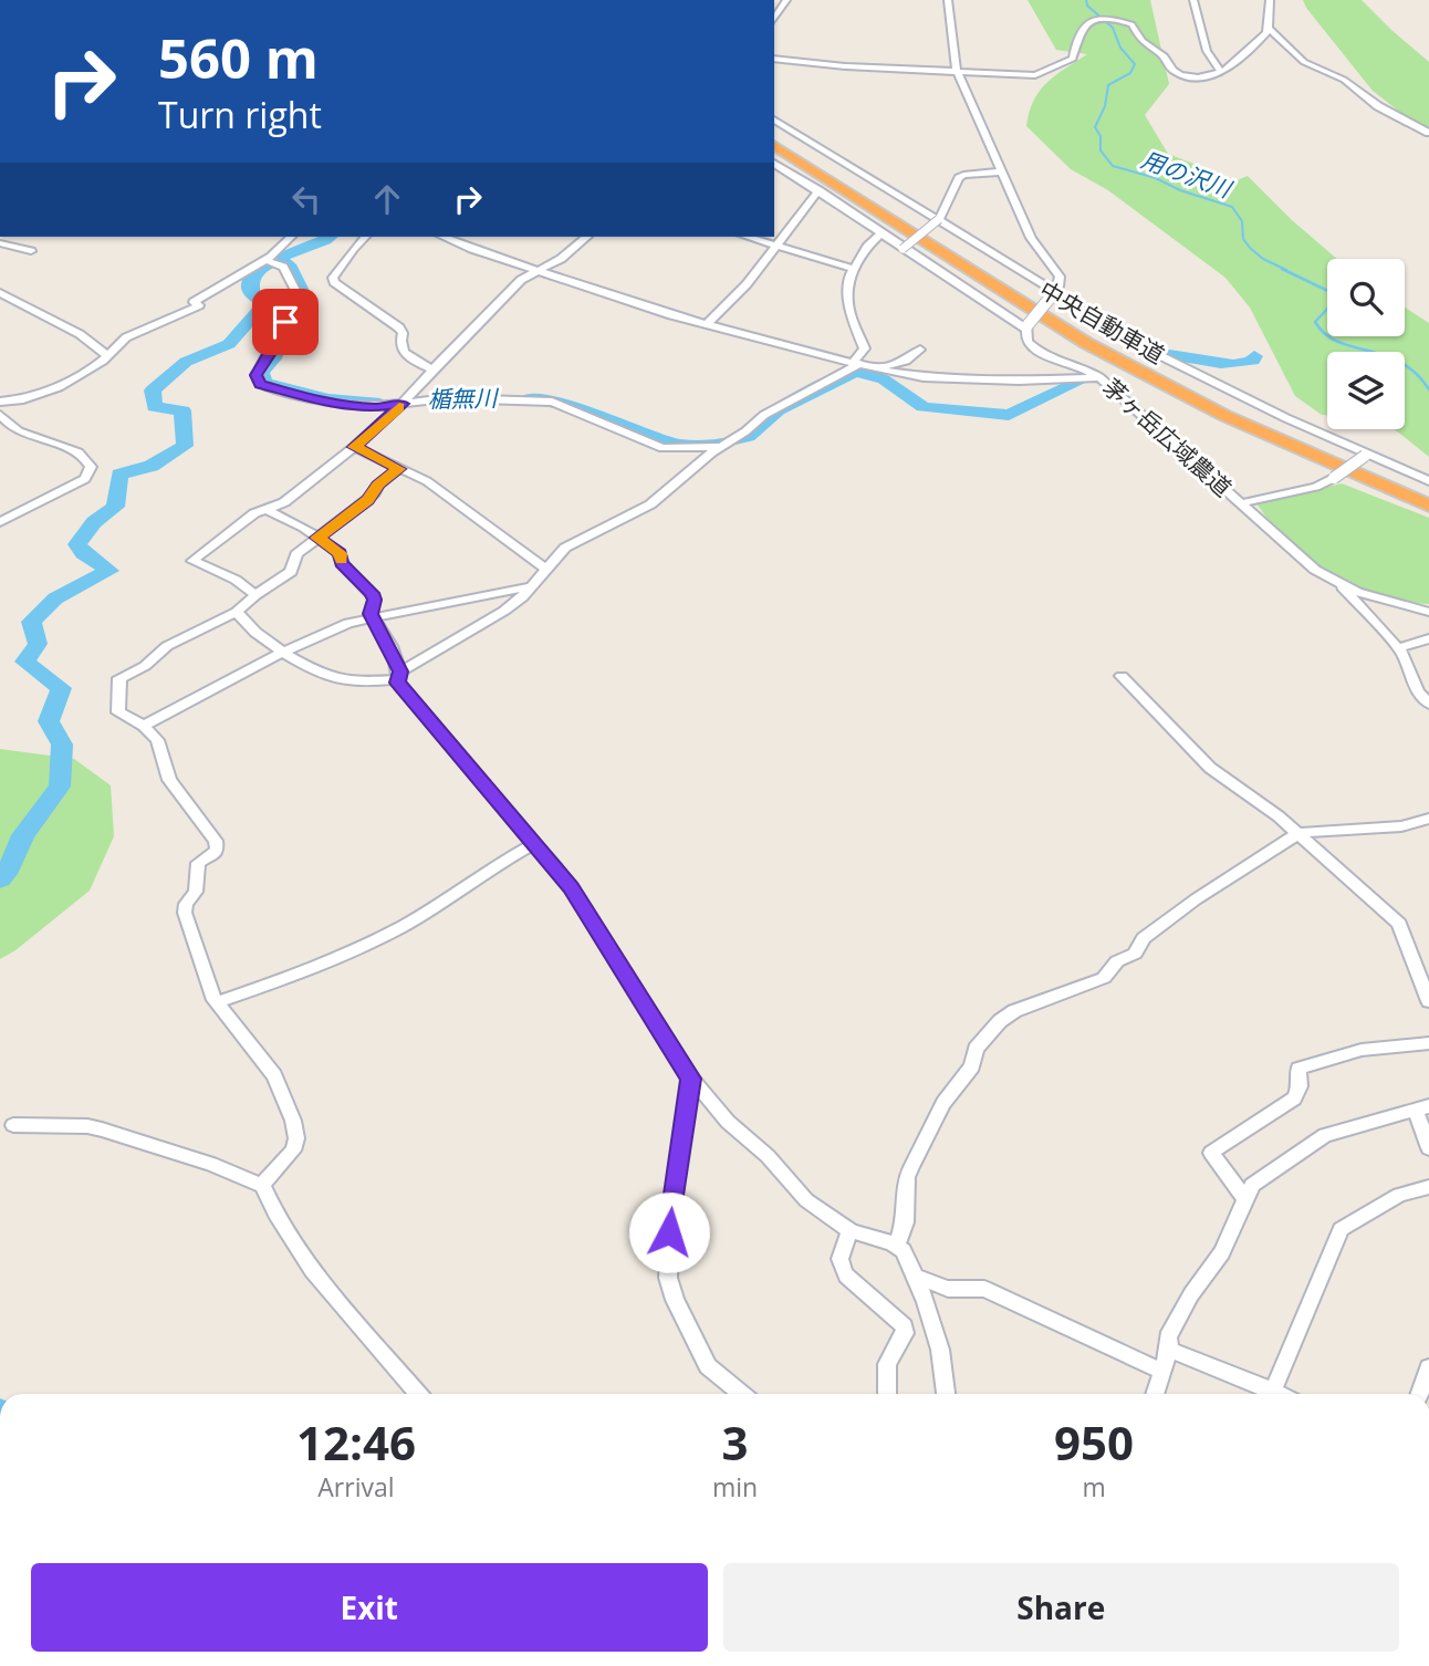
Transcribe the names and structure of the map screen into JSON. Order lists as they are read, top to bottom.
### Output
{
  "streets": {
    "highway": ["中央自動車道"],
    "street": ["茅ヶ岳広域農道"]
  },
  "water": ["用の沢川", "楯無川"],
  "page": {
    "turn": ["560 m", "Turn right"],
    "eta": [
      "12:46",
      "Arrival",
      "3",
      "min",
      "950",
      "m"
    ],
    "buttons": ["Exit", "Share"]
  }
}
